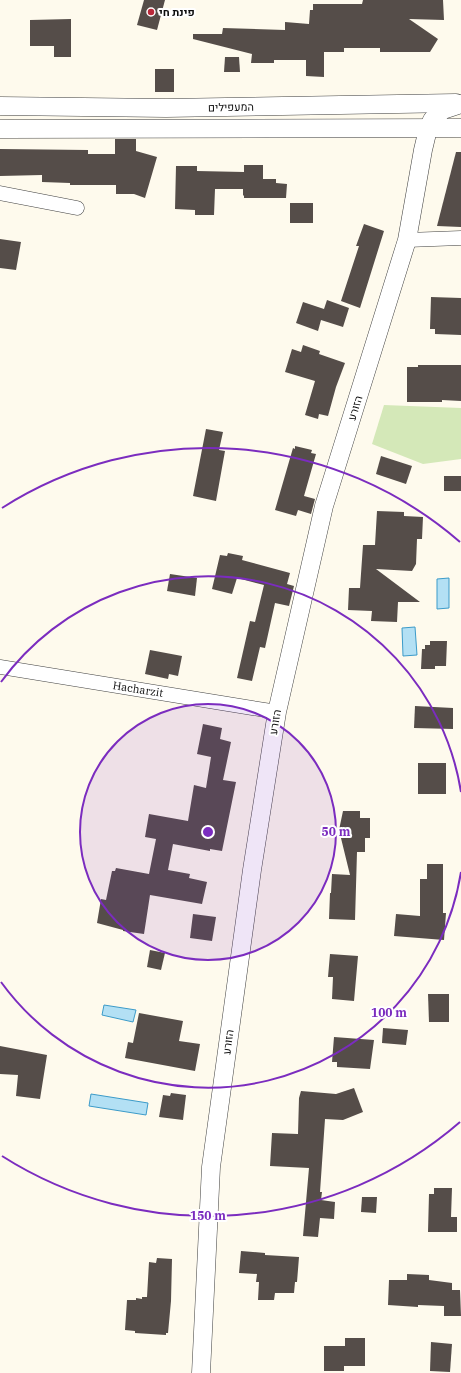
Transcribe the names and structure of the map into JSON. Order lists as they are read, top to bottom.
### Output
{
  "streets": {
    "street": ["המעפילים", "הזורע", "Hacharzit"]
  },
  "crossings": [
    ["המעפילים", "הזורע"],
    ["הזורע", "Hacharzit"]
  ],
  "places": ["פינת חי"],
  "rings": ["50 m", "100 m", "150 m"]
}
